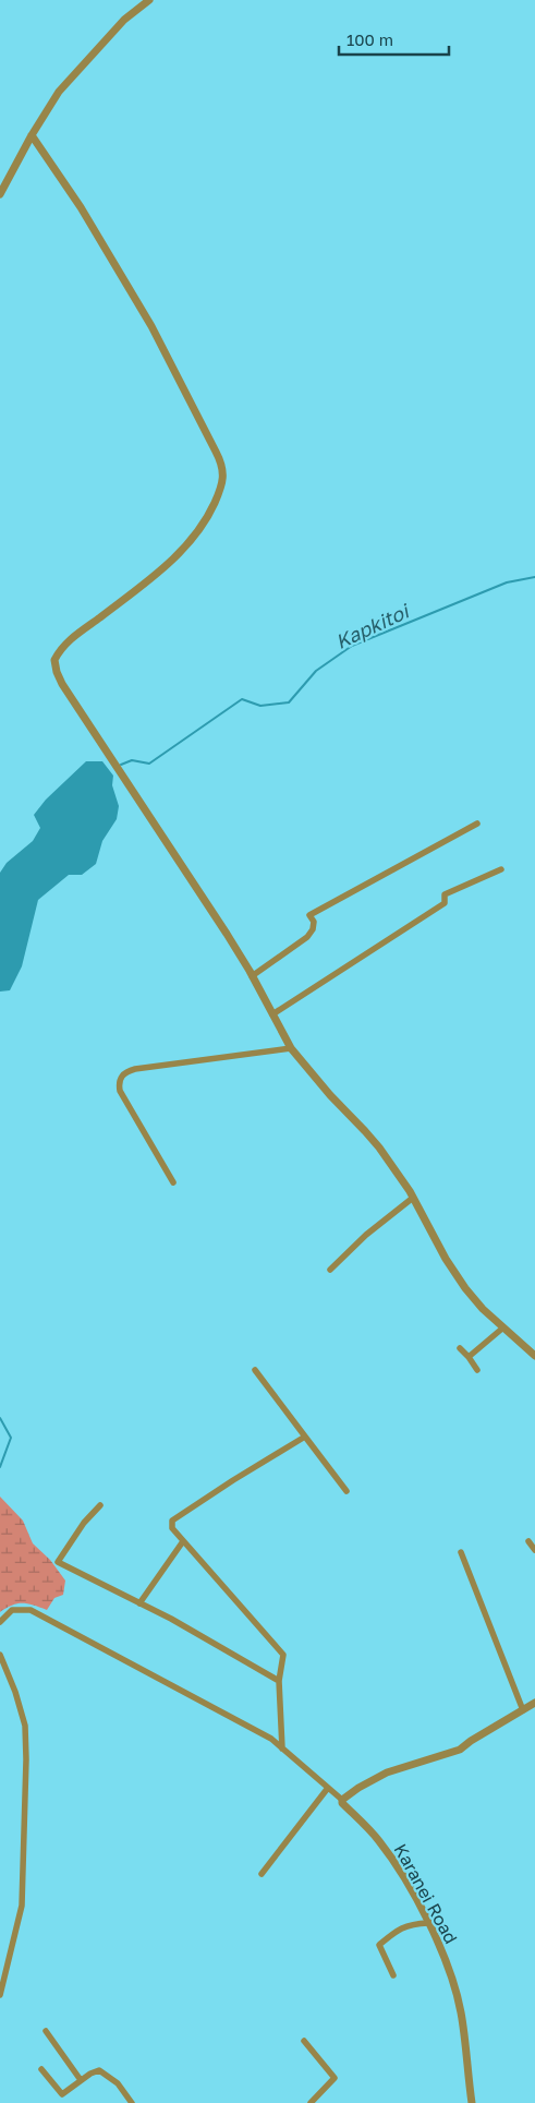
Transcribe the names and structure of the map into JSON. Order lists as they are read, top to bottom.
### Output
{
  "streets": {
    "street": ["Karanei Road"]
  },
  "water": ["Kapkitoi"],
  "scale_bar": "100 m"
}
